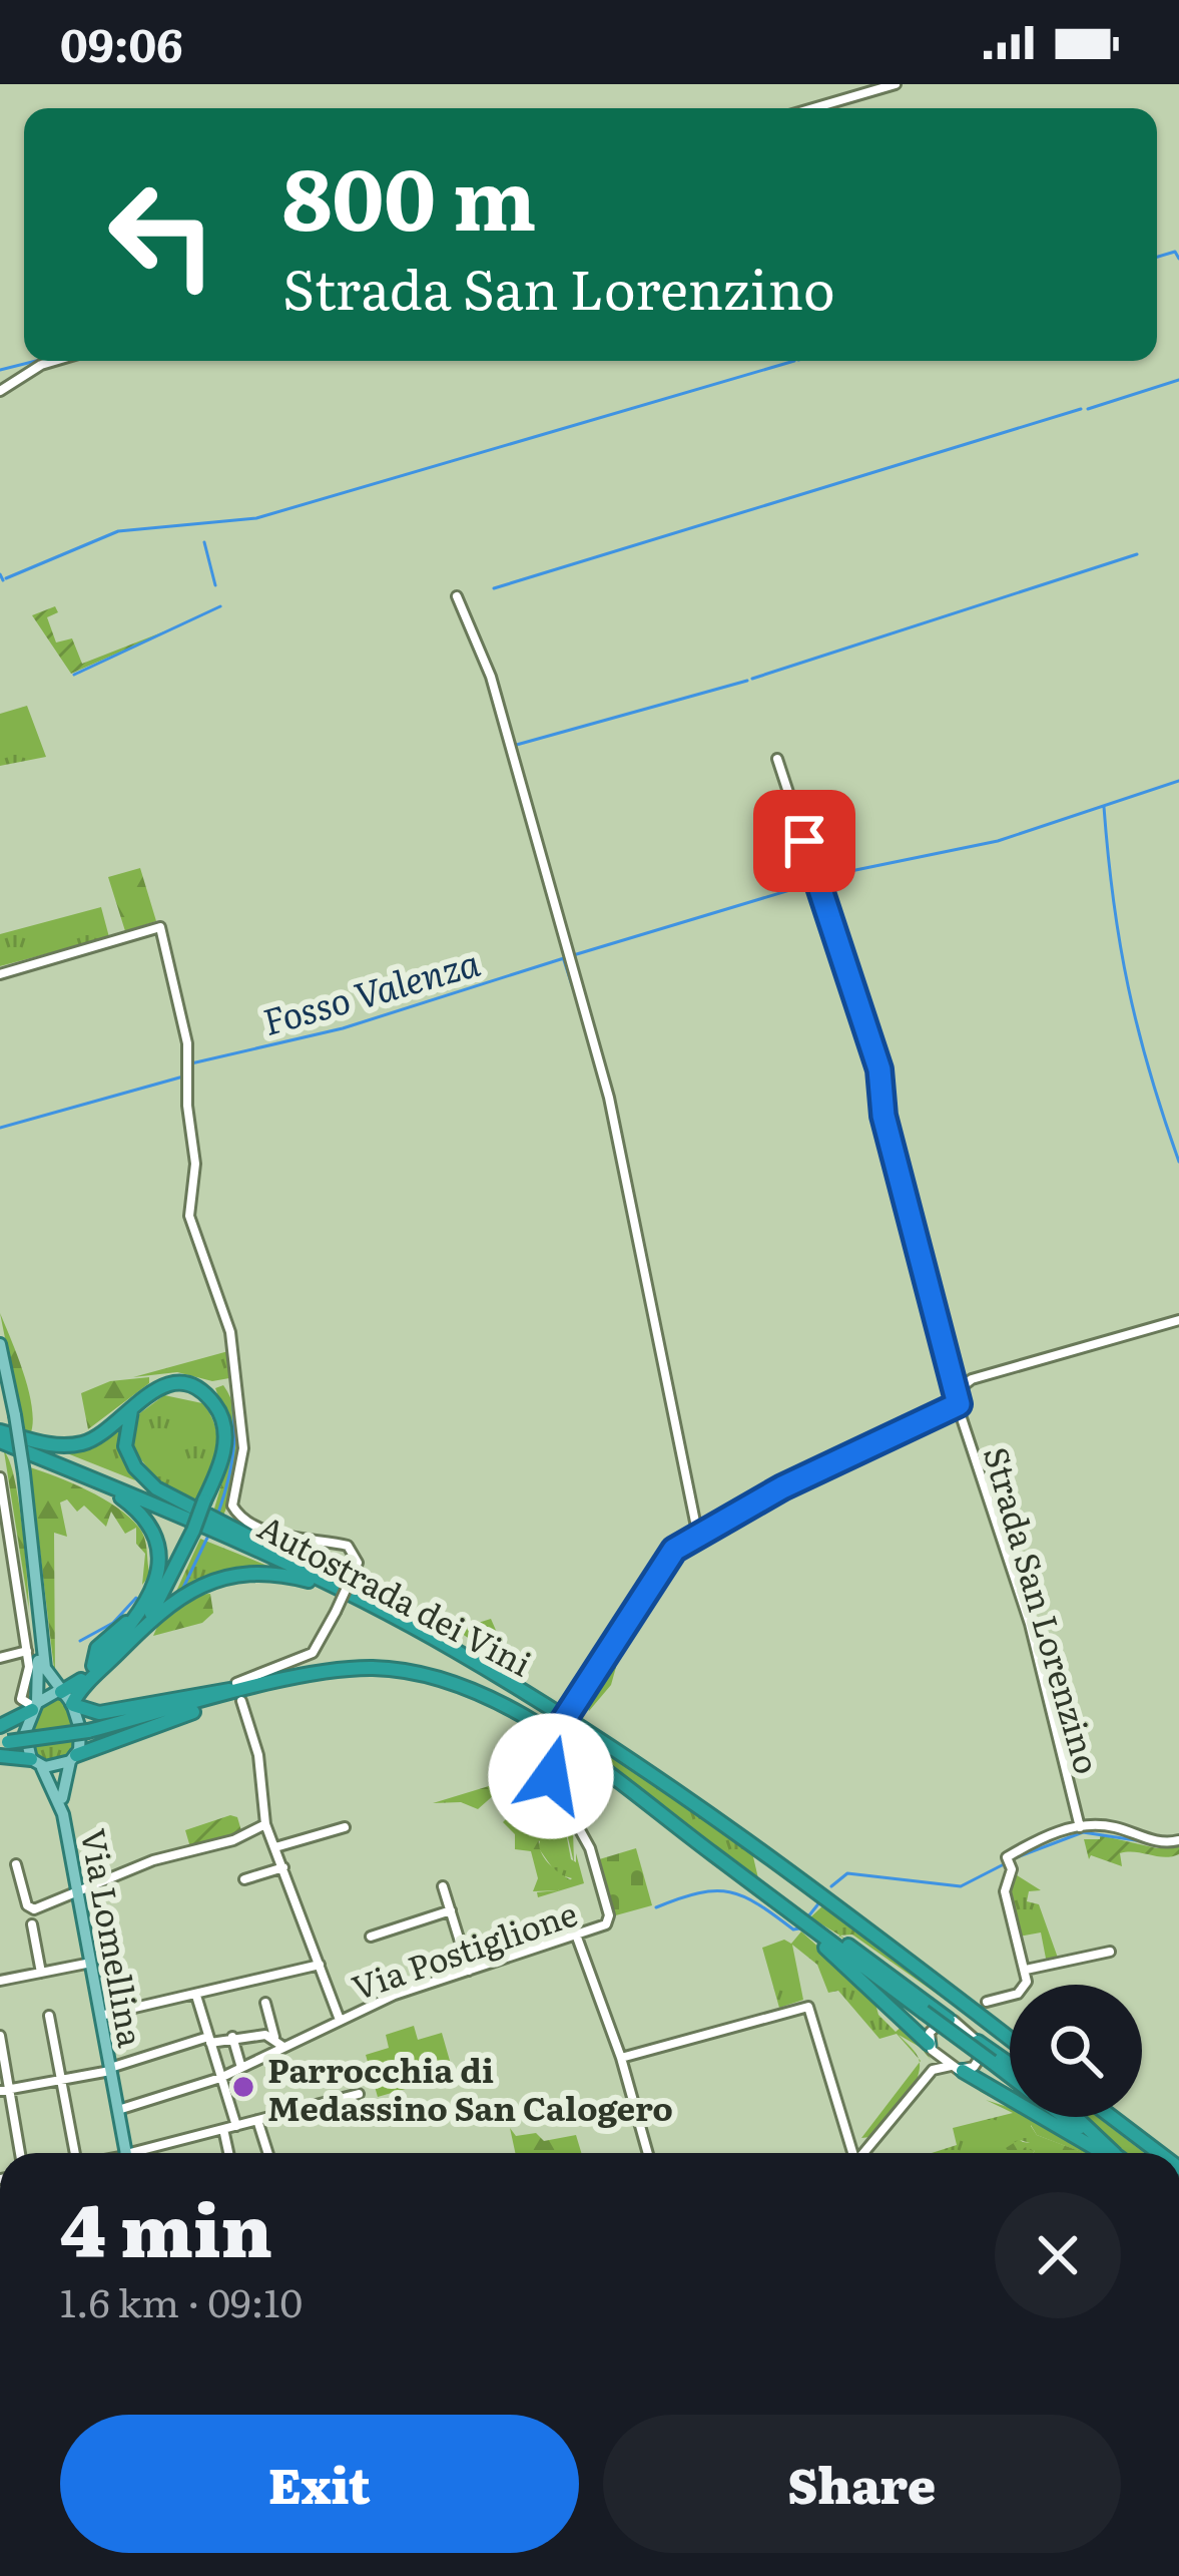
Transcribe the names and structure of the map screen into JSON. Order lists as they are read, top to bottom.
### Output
{
  "streets": {
    "highway": ["Autostrada dei Vini"],
    "main road": ["Via Lomellina"],
    "street": ["Strada San Lorenzino", "Via Postiglione"]
  },
  "crossings": [
    ["Via Lomellina", "Via Postiglione"]
  ],
  "water": ["Fosso Valenza"],
  "places": ["Parrocchia di Medassino San Calogero"],
  "page": {
    "status": "09:06",
    "turn": ["800 m", "Strada San Lorenzino"],
    "heading": ["4 min", "1.6 km · 09:10"],
    "buttons": ["Exit", "Share"]
  }
}
